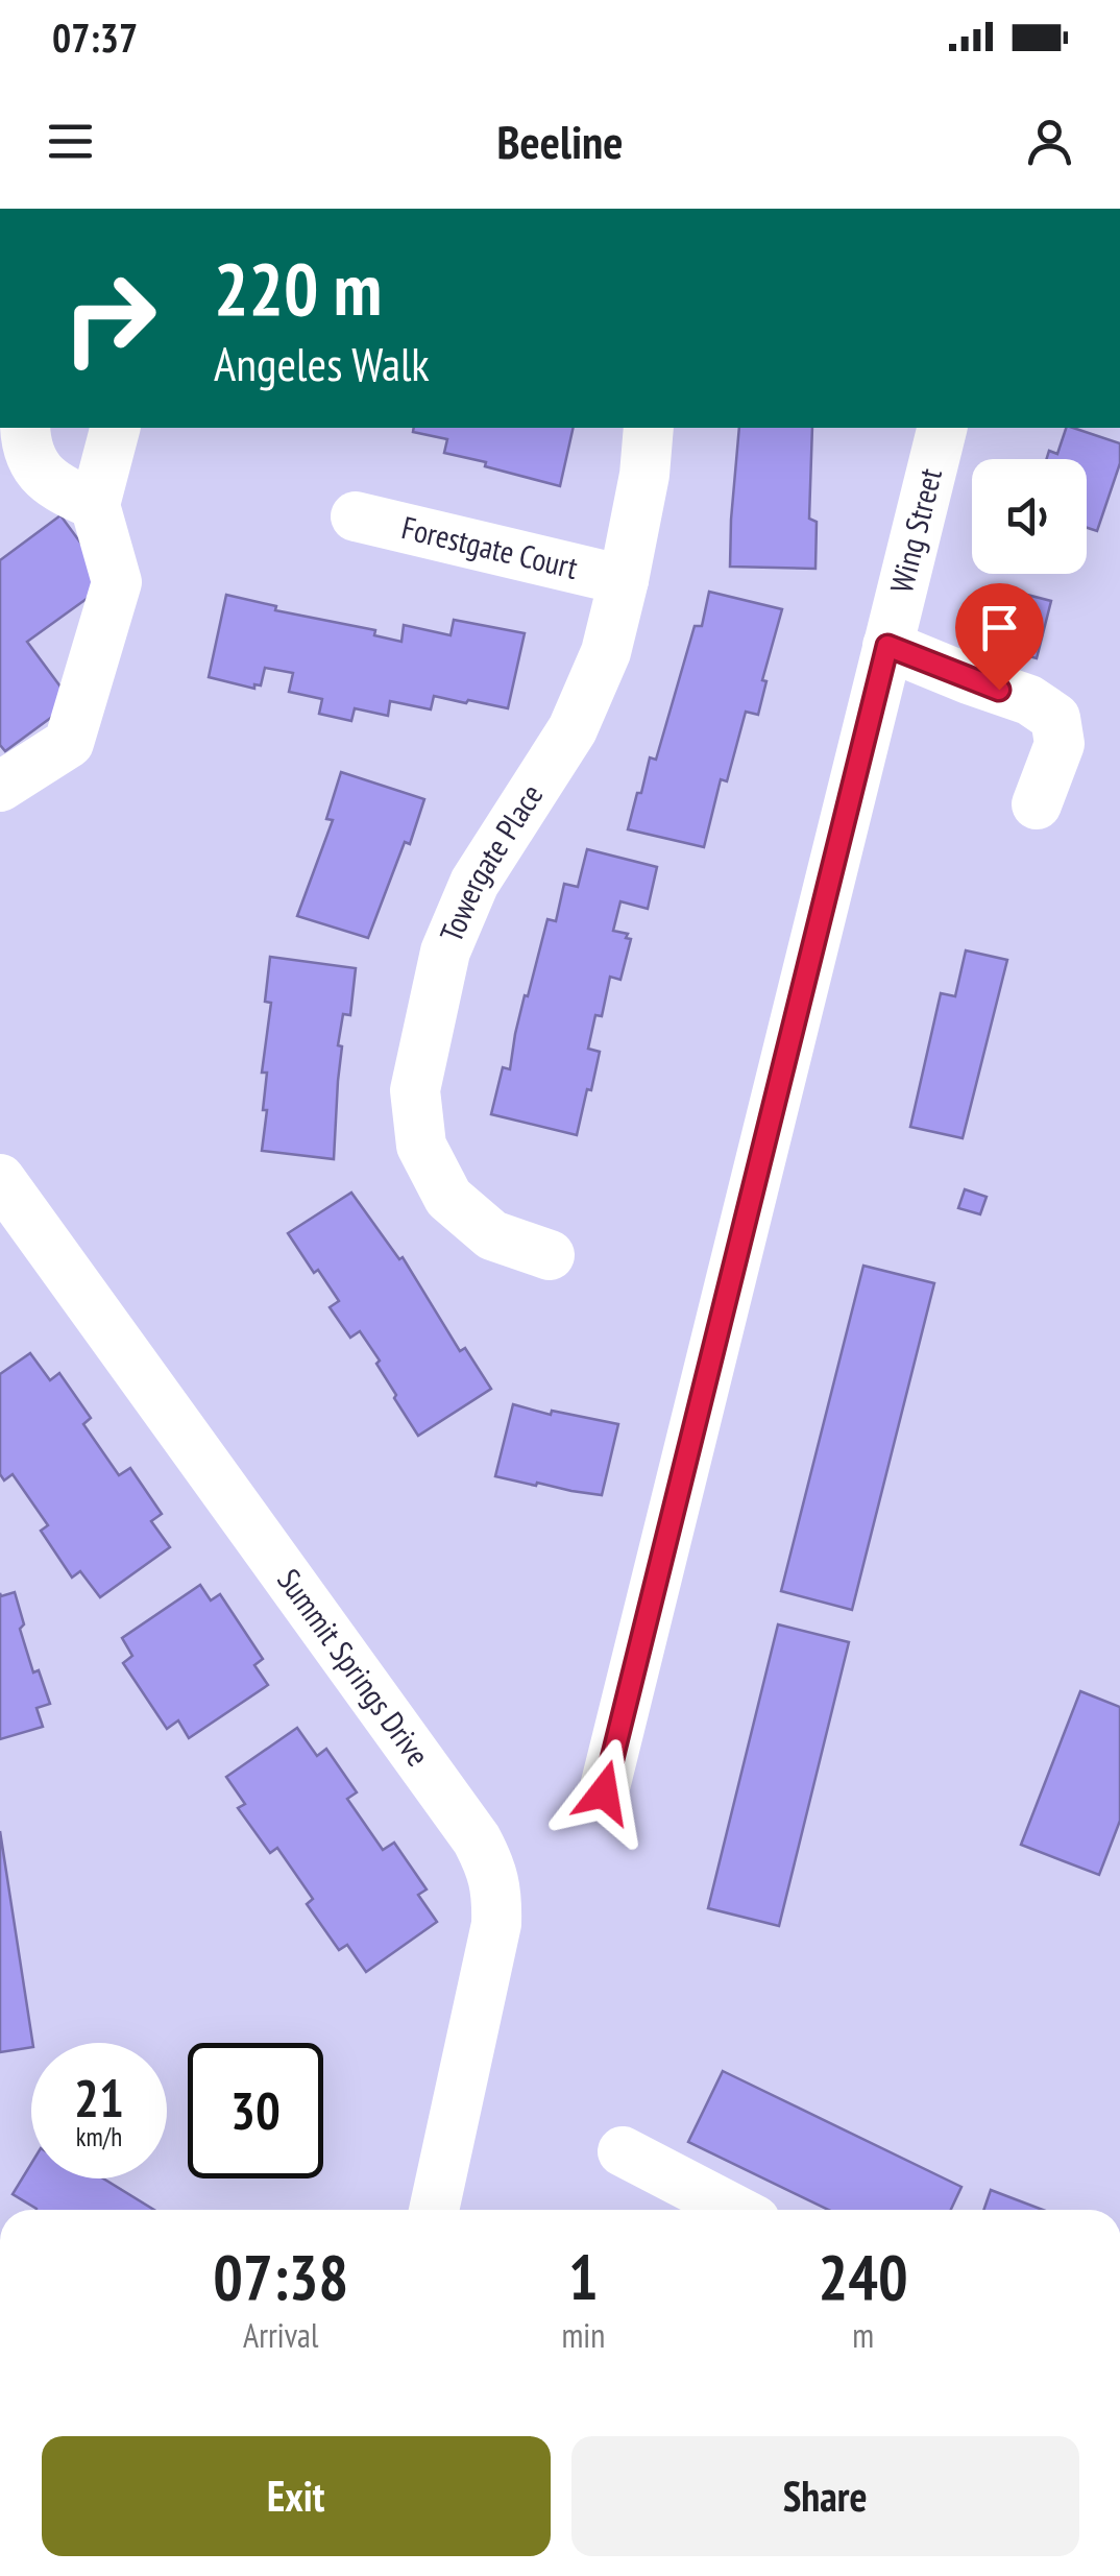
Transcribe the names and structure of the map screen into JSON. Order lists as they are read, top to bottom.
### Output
{
  "streets": {
    "street": [
      "Wing Street",
      "Forestgate Court",
      "Towergate Place",
      "Summit Springs Drive"
    ]
  },
  "crossings": [
    ["Forestgate Court", "Towergate Place"]
  ],
  "page": {
    "status": "07:37",
    "header": "Beeline",
    "turn": ["220 m", "Angeles Walk"],
    "speed": "21 km/h",
    "limit": "30",
    "eta": [
      "07:38",
      "Arrival",
      "1",
      "min",
      "240",
      "m"
    ],
    "buttons": ["Exit", "Share"]
  }
}
